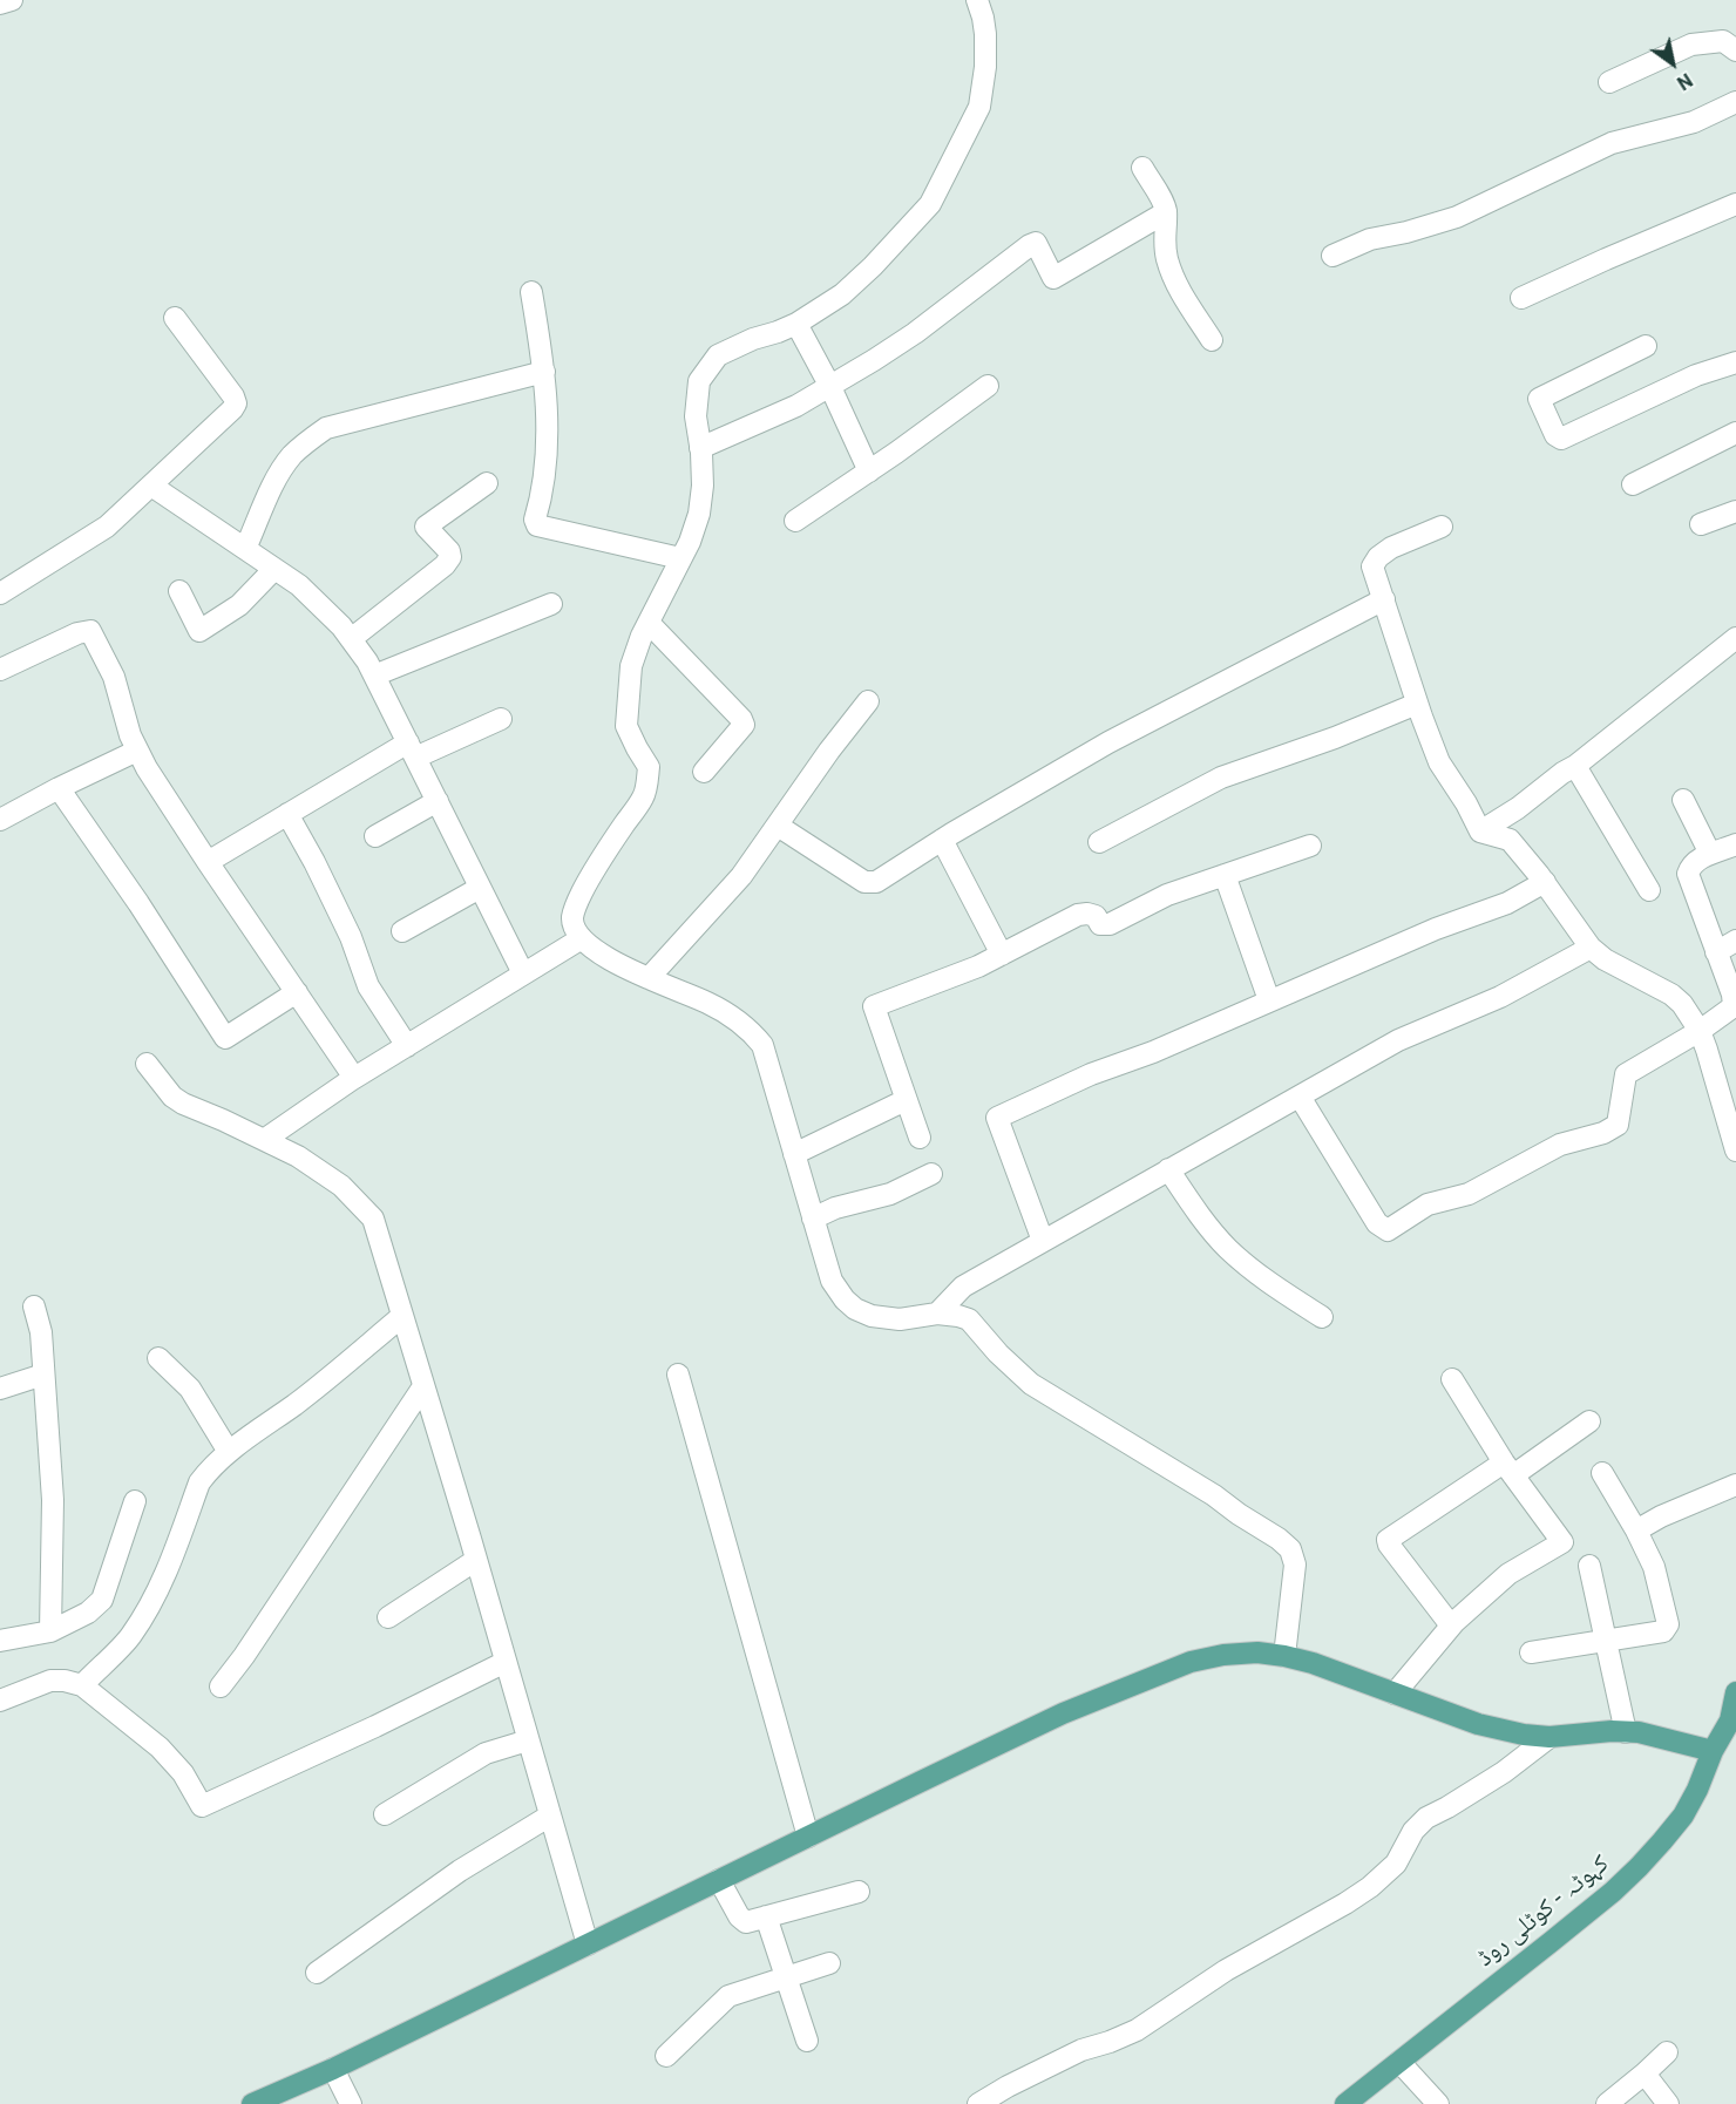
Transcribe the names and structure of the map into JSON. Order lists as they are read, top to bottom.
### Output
{
  "streets": {
    "main road": ["کہوٹہ - کوٹلی روڈ"]
  },
  "north": "bottom right"
}
